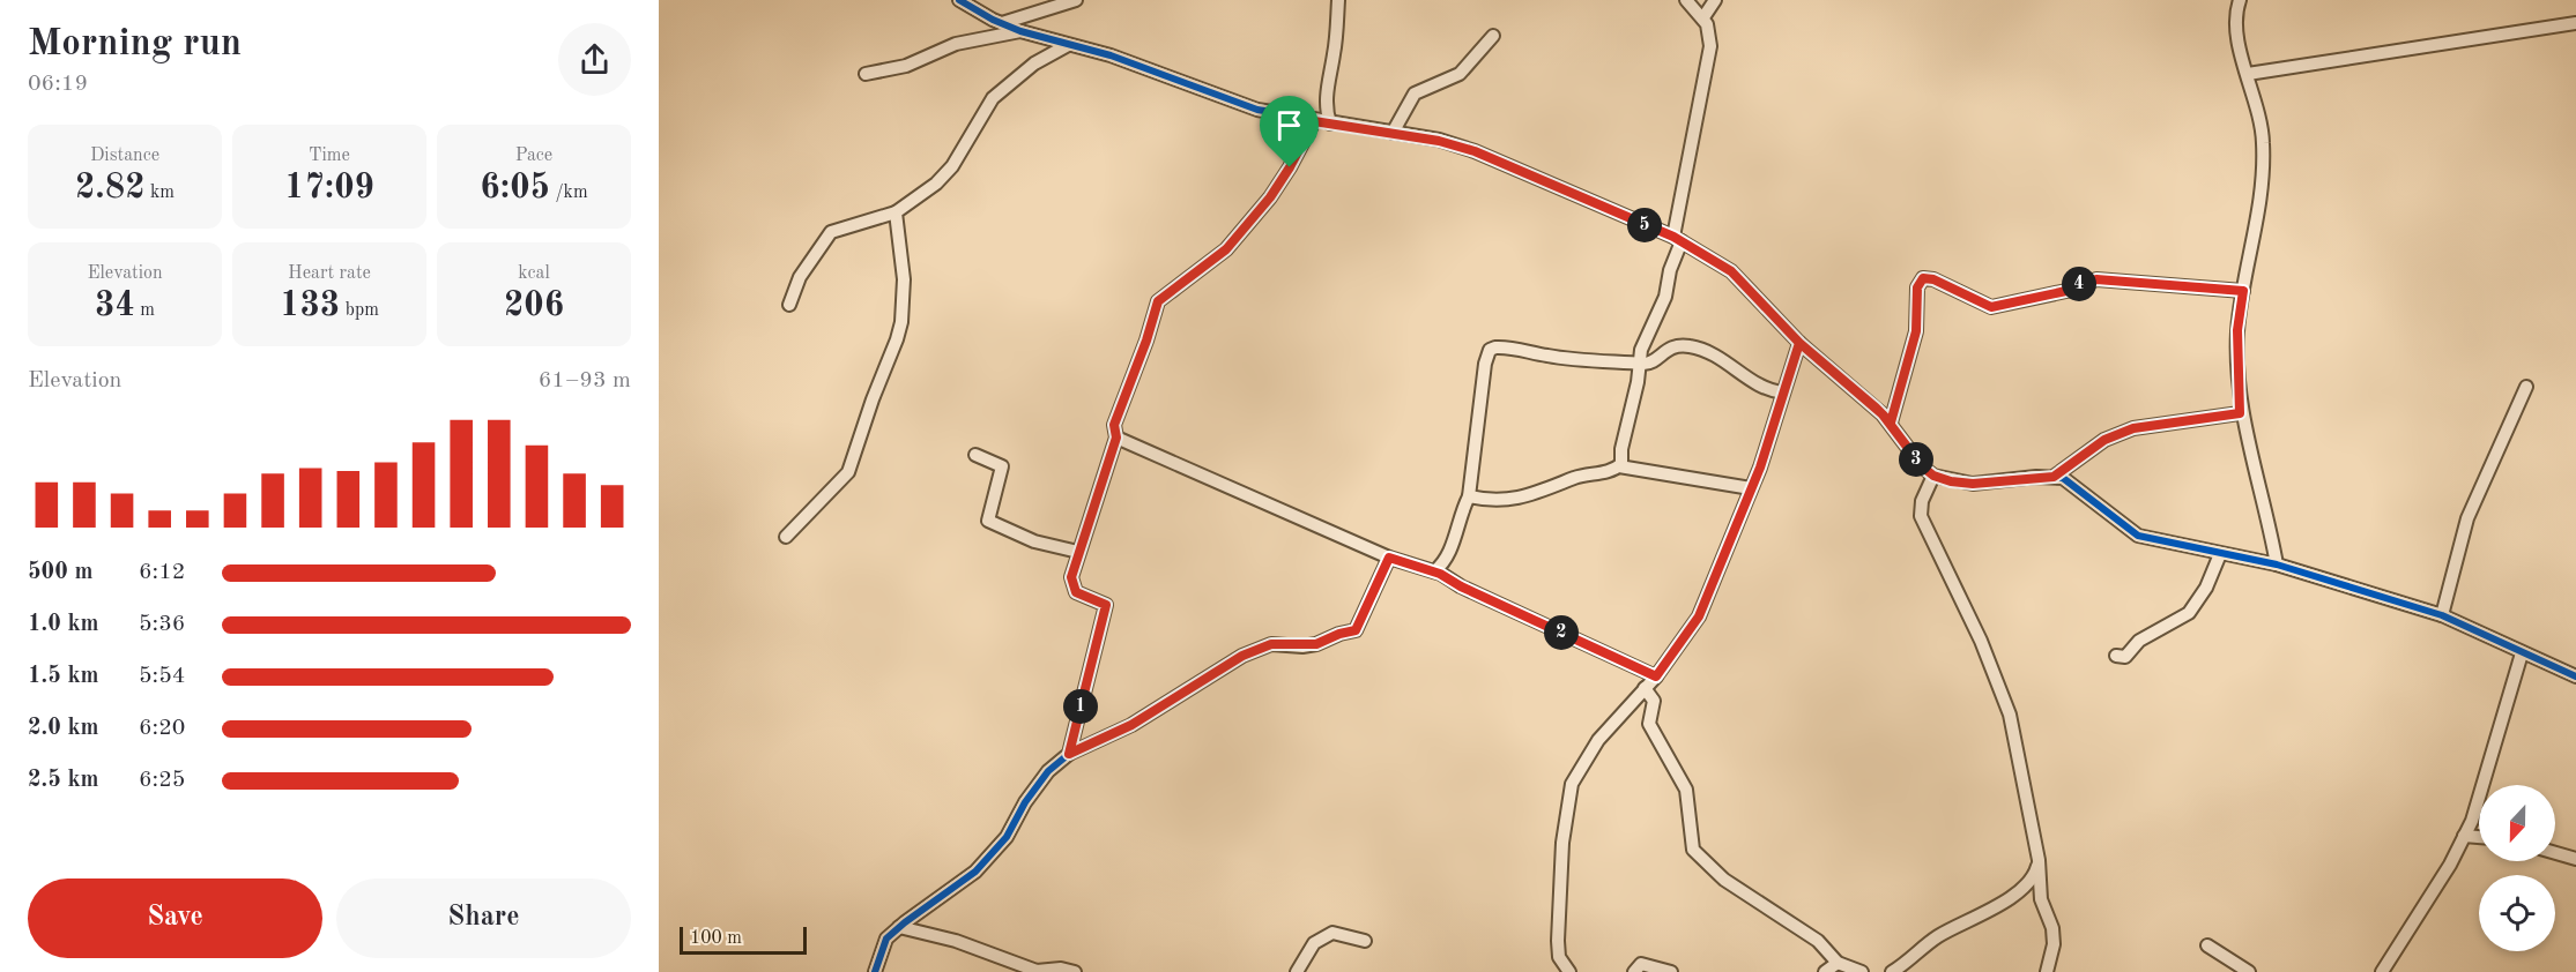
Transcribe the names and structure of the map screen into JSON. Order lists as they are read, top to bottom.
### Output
{
  "scale_bar": "100 m",
  "north": "bottom",
  "page": {
    "heading": ["Morning run", "06:19"],
    "stats": [
      ["Distance", "2.82 km"],
      ["Time", "17:09"],
      ["Pace", "6:05 /km"],
      ["Elevation", "34 m"],
      ["Heart rate", "133 bpm"],
      ["kcal", "206"]
    ],
    "pins": [
      "5",
      "4",
      "3",
      "2",
      "1"
    ],
    "chart": ["Elevation", "61–93 m"],
    "list": [
      {
        "name": "500 m",
        "note": "6:12"
      },
      {
        "name": "1.0 km",
        "note": "5:36"
      },
      {
        "name": "1.5 km",
        "note": "5:54"
      },
      {
        "name": "2.0 km",
        "note": "6:20"
      },
      {
        "name": "2.5 km",
        "note": "6:25"
      }
    ],
    "buttons": ["Save", "Share"],
    "scale": "100 m"
  }
}
